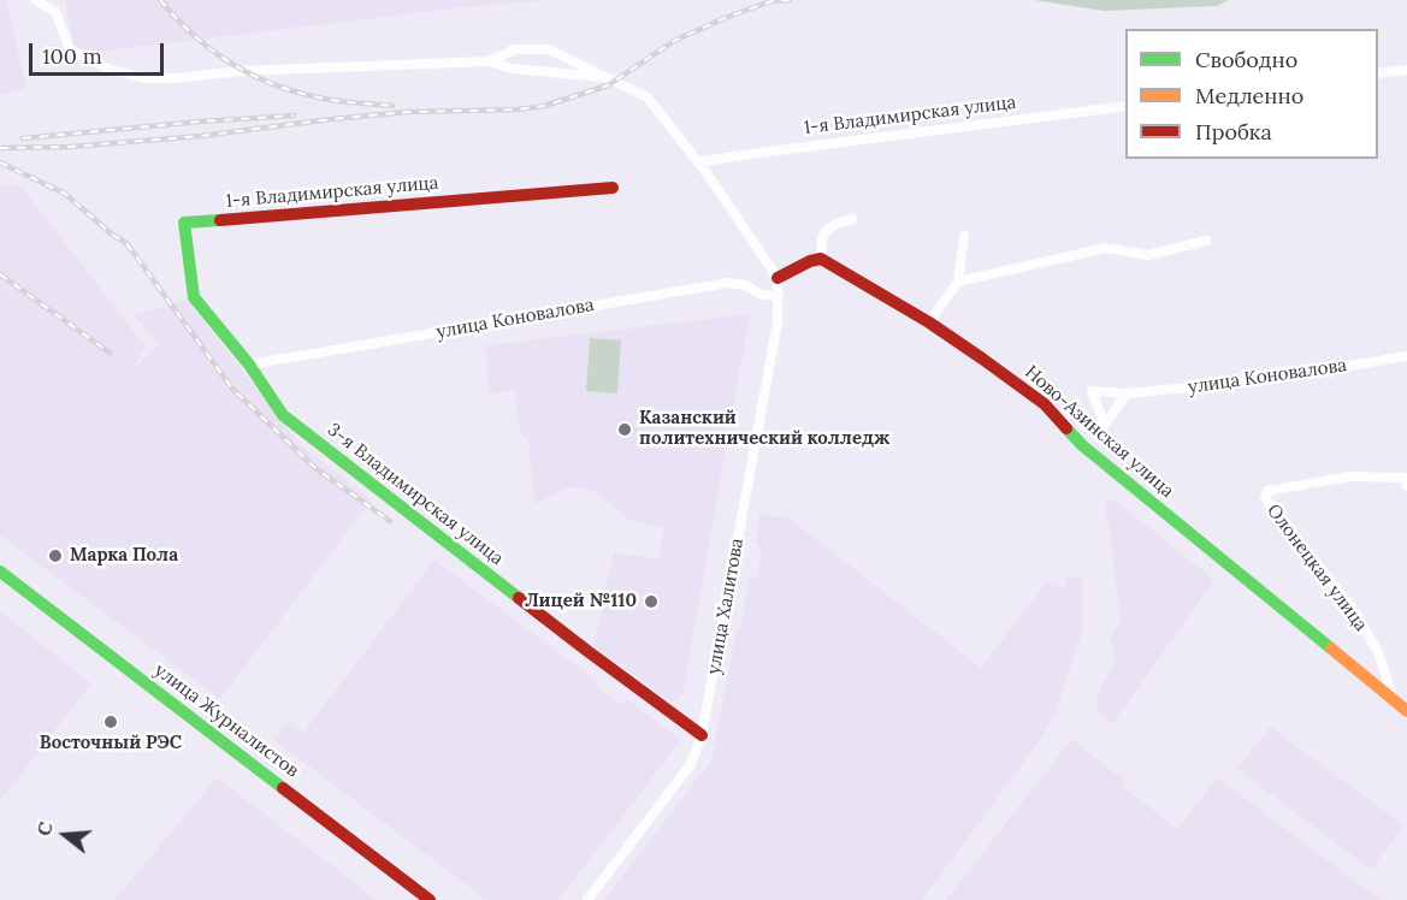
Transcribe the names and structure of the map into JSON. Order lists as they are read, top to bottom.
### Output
{
  "streets": {
    "street": [
      "1-я Владимирская улица",
      "улица Коновалова",
      "Ново-Азинская улица",
      "3-я Владимирская улица",
      "Олонецкая улица",
      "улица Халитова",
      "улица Журналистов"
    ]
  },
  "crossings": [
    ["1-я Владимирская улица", "3-я Владимирская улица"],
    ["улица Коновалова", "3-я Владимирская улица"],
    ["улица Коновалова", "улица Халитова"],
    ["Ново-Азинская улица", "Олонецкая улица"],
    ["3-я Владимирская улица", "улица Халитова"]
  ],
  "places": [
    "Казанский политехнический колледж",
    "Марка Пола",
    "Лицей №110",
    "Восточный РЭС"
  ],
  "legend": ["Свободно", "Медленно", "Пробка"],
  "scale_bar": "100 m",
  "north": "left"
}
